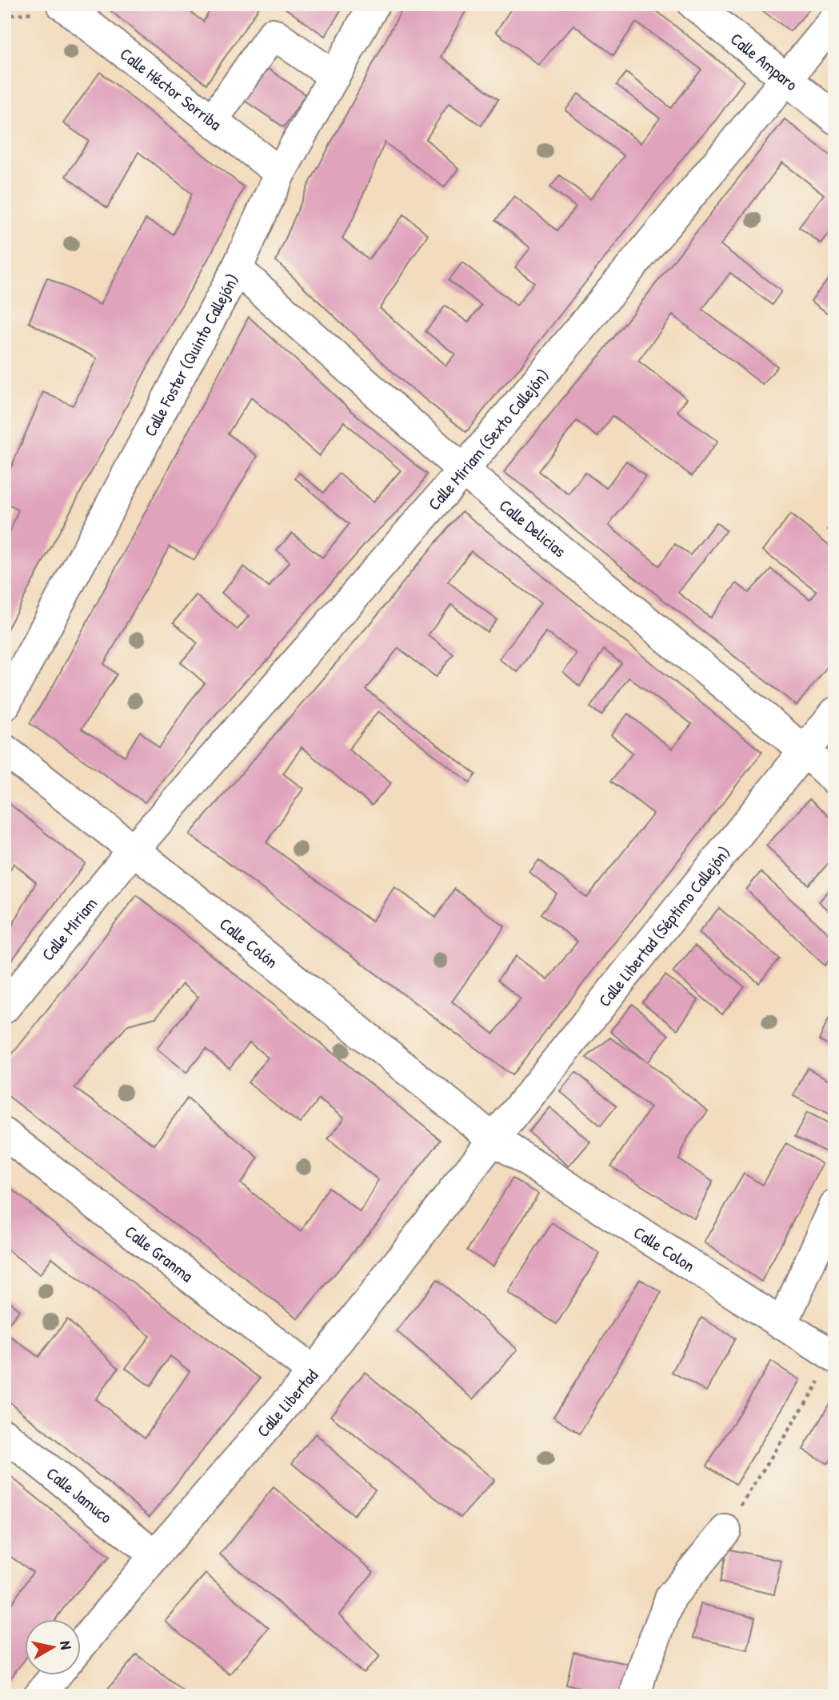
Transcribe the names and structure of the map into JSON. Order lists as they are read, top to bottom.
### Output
{
  "streets": {
    "street": [
      "Calle Amparo",
      "Calle Héctor Sorriba",
      "Calle Foster (Quinto Callejón)",
      "Calle Miriam (Sexto Callejón)",
      "Calle Delicias",
      "Calle Libertad (Séptimo Callejón)",
      "Calle Miriam",
      "Calle Colón",
      "Calle Colon",
      "Calle Granma",
      "Calle Libertad",
      "Calle Jamuco"
    ]
  },
  "crossings": [
    ["Calle Amparo", "Calle Miriam (Sexto Callejón)"],
    ["Calle Héctor Sorriba", "Calle Foster (Quinto Callejón)"],
    ["Calle Foster (Quinto Callejón)", "Calle Delicias"],
    ["Calle Miriam (Sexto Callejón)", "Calle Delicias"],
    ["Calle Miriam (Sexto Callejón)", "Calle Miriam"],
    ["Calle Miriam (Sexto Callejón)", "Calle Colón"],
    ["Calle Delicias", "Calle Libertad (Séptimo Callejón)"],
    ["Calle Libertad (Séptimo Callejón)", "Calle Colón"],
    ["Calle Libertad (Séptimo Callejón)", "Calle Colon"],
    ["Calle Libertad (Séptimo Callejón)", "Calle Libertad"],
    ["Calle Miriam", "Calle Colón"],
    ["Calle Colón", "Calle Colon"],
    ["Calle Colón", "Calle Libertad"],
    ["Calle Colon", "Calle Libertad"],
    ["Calle Granma", "Calle Libertad"],
    ["Calle Libertad", "Calle Jamuco"]
  ],
  "north": "right"
}
